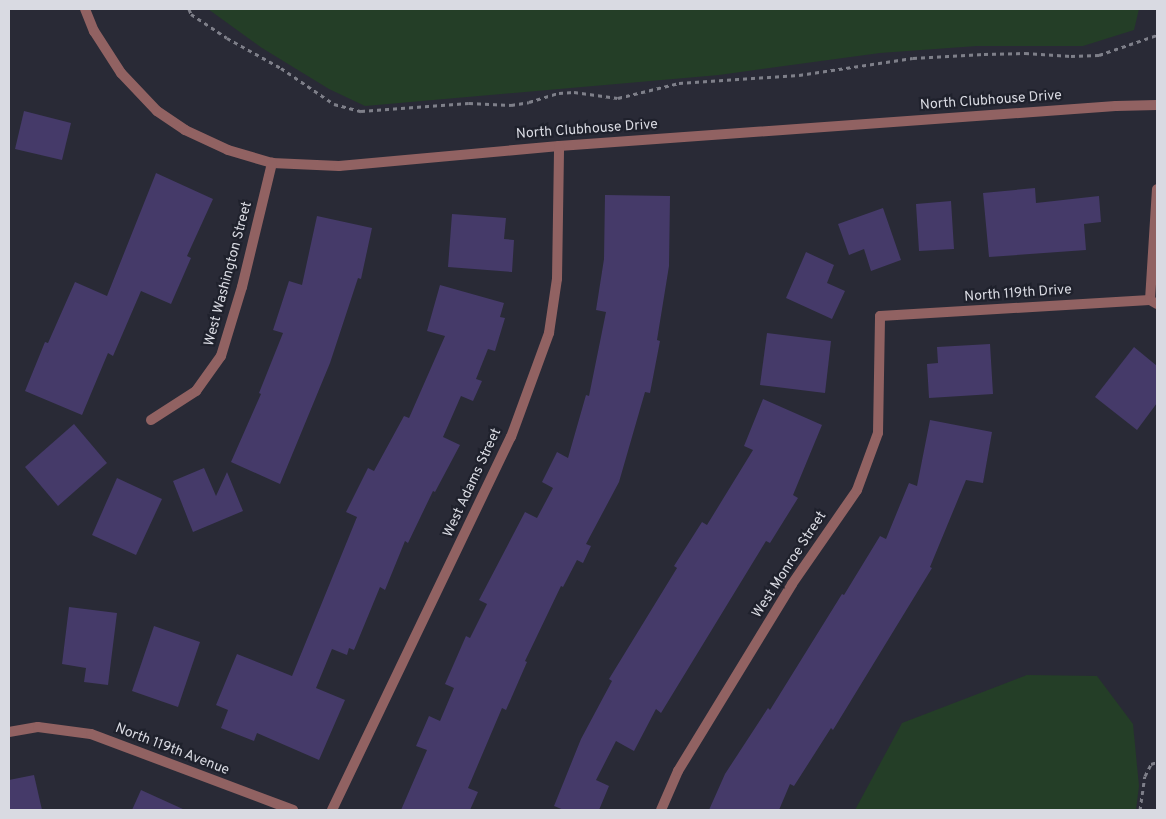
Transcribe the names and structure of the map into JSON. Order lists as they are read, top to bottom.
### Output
{
  "streets": {
    "street": [
      "North Clubhouse Drive",
      "West Washington Street",
      "North 119th Drive",
      "West Adams Street",
      "West Monroe Street",
      "North 119th Avenue"
    ]
  },
  "crossings": [
    ["North Clubhouse Drive", "West Washington Street"],
    ["North Clubhouse Drive", "West Adams Street"],
    ["North 119th Drive", "West Monroe Street"]
  ]
}
